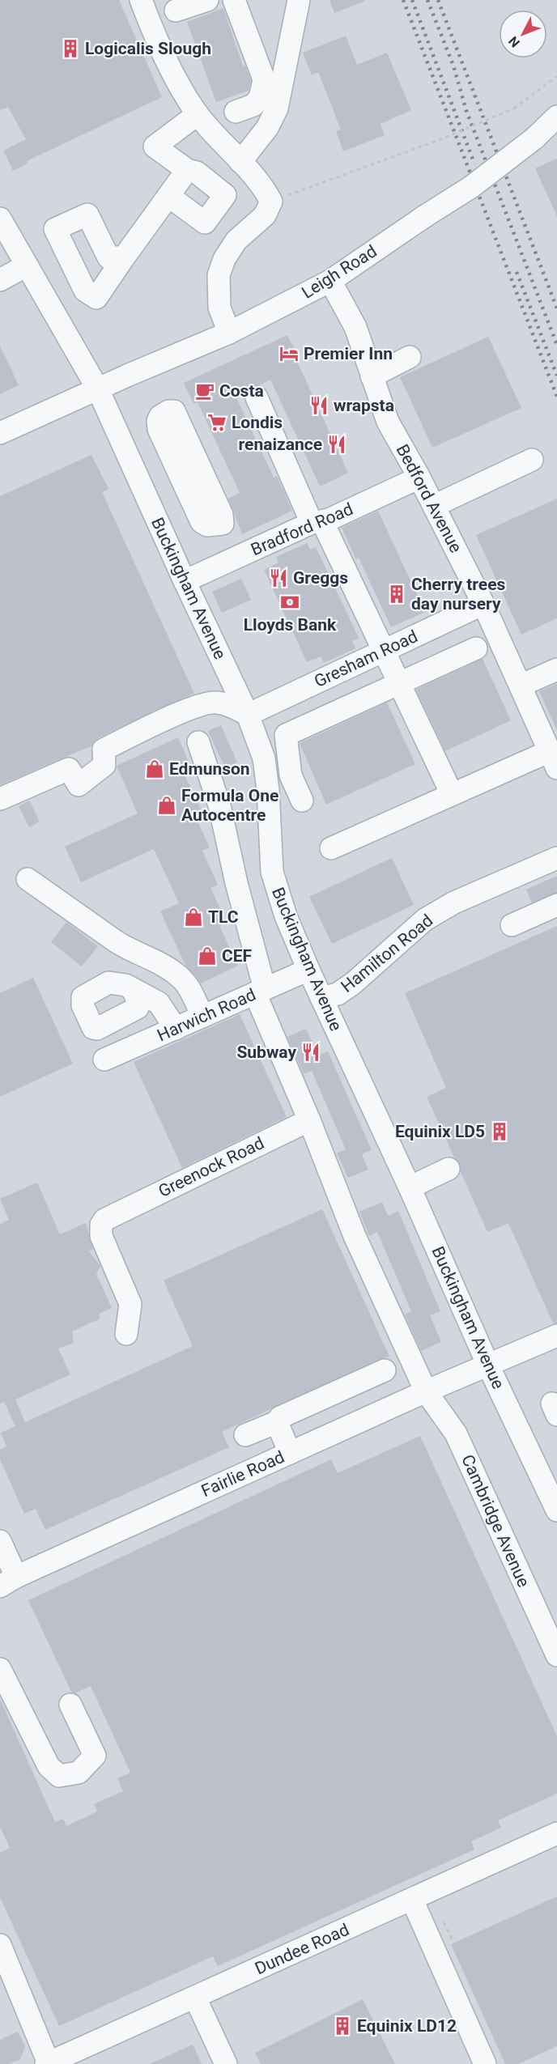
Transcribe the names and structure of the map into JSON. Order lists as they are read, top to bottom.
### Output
{
  "streets": {
    "street": [
      "Leigh Road",
      "Bedford Avenue",
      "Bradford Road",
      "Buckingham Avenue",
      "Gresham Road",
      "Hamilton Road",
      "Harwich Road",
      "Greenock Road",
      "Fairlie Road",
      "Cambridge Avenue",
      "Dundee Road"
    ]
  },
  "crossings": [
    ["Leigh Road", "Bedford Avenue"],
    ["Leigh Road", "Buckingham Avenue"],
    ["Bedford Avenue", "Bradford Road"],
    ["Bedford Avenue", "Gresham Road"],
    ["Bradford Road", "Buckingham Avenue"],
    ["Buckingham Avenue", "Gresham Road"],
    ["Buckingham Avenue", "Hamilton Road"],
    ["Buckingham Avenue", "Harwich Road"],
    ["Buckingham Avenue", "Fairlie Road"],
    ["Harwich Road", "Cambridge Avenue"],
    ["Greenock Road", "Cambridge Avenue"],
    ["Fairlie Road", "Cambridge Avenue"]
  ],
  "places": {
    "building": [
      "Logicalis Slough",
      "Cherry trees day nursery",
      "Equinix LD5",
      "Equinix LD12"
    ],
    "hotel": ["Premier Inn"],
    "cafe": ["Costa"],
    "restaurant": [
      "wrapsta",
      "renaizance",
      "Greggs",
      "Subway"
    ],
    "supermarket": ["Londis"],
    "bank": ["Lloyds Bank"],
    "shop": [
      "Edmunson",
      "Formula One Autocentre",
      "TLC",
      "CEF"
    ]
  },
  "north": "bottom left"
}
